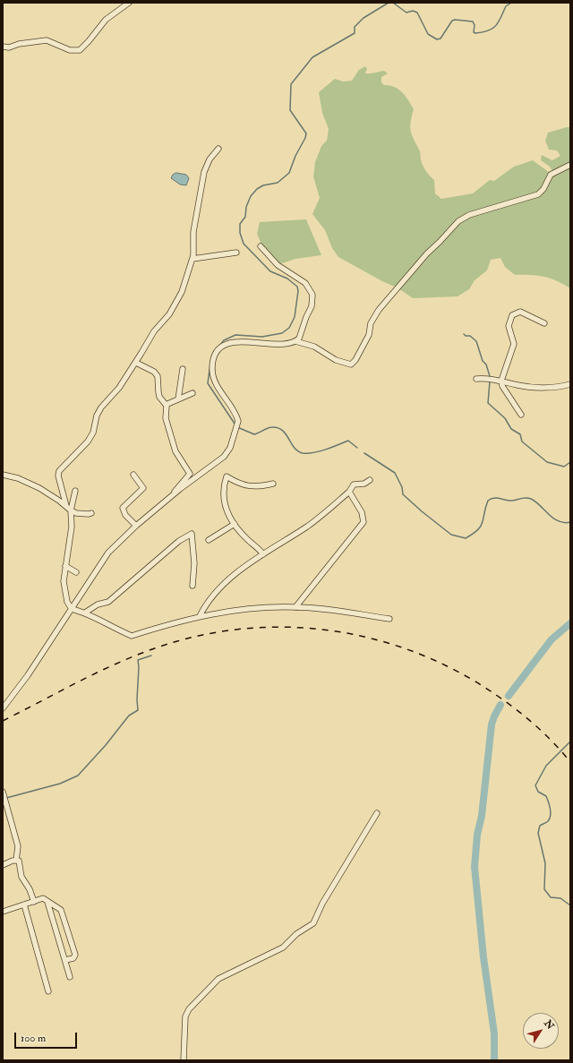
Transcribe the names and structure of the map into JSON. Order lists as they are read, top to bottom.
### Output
{
  "scale_bar": "100 m",
  "north": "top right"
}
